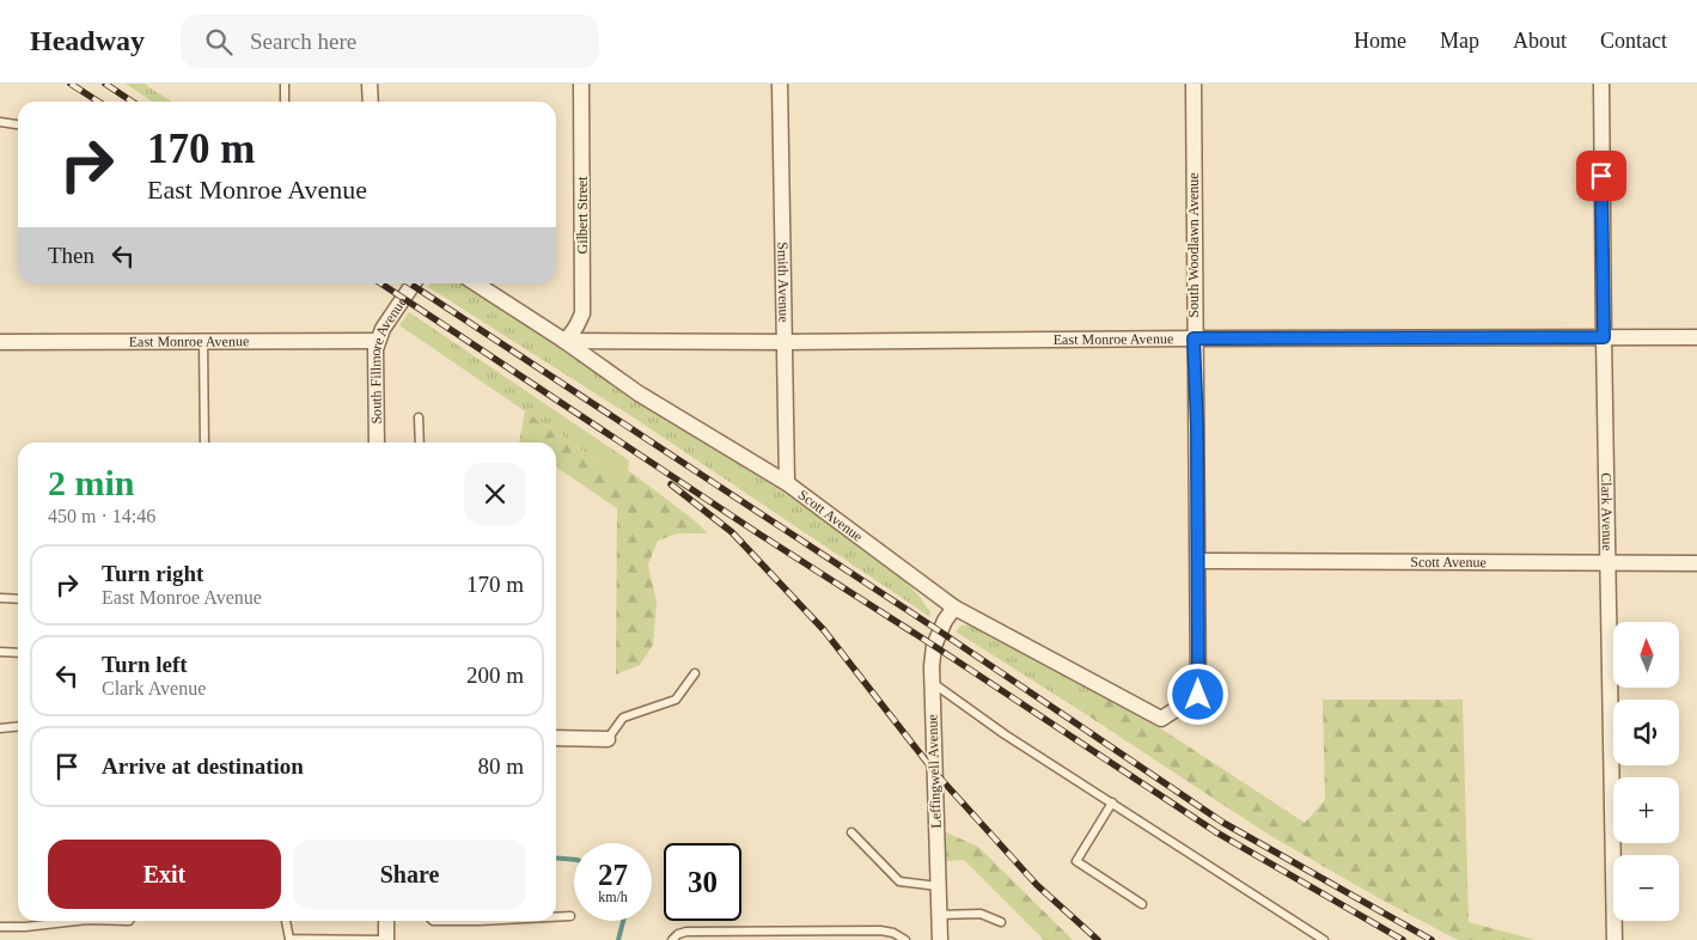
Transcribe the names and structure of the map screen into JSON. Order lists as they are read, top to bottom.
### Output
{
  "streets": {
    "street": [
      "Gilbert Street",
      "South Woodlawn Avenue",
      "Smith Avenue",
      "East Monroe Avenue",
      "South Fillmore Avenue",
      "Clark Avenue",
      "Scott Avenue",
      "Leffingwell Avenue"
    ]
  },
  "crossings": [
    ["Gilbert Street", "East Monroe Avenue"],
    ["Gilbert Street", "Scott Avenue"],
    ["South Woodlawn Avenue", "East Monroe Avenue"],
    ["South Woodlawn Avenue", "Scott Avenue"],
    ["Smith Avenue", "East Monroe Avenue"],
    ["Smith Avenue", "Scott Avenue"],
    ["East Monroe Avenue", "South Fillmore Avenue"],
    ["East Monroe Avenue", "Clark Avenue"],
    ["East Monroe Avenue", "Scott Avenue"],
    ["Clark Avenue", "Scott Avenue"],
    ["Scott Avenue", "Leffingwell Avenue"]
  ],
  "north": "top",
  "page": {
    "header": "Headway",
    "search": "Search here",
    "nav": [
      "Home",
      "Map",
      "About",
      "Contact"
    ],
    "turn": ["170 m", "East Monroe Avenue"],
    "then": "Then",
    "heading": ["2 min", "450 m · 14:46"],
    "list": [
      {
        "name": "Turn right",
        "note": "East Monroe Avenue",
        "value": "170 m"
      },
      {
        "name": "Turn left",
        "note": "Clark Avenue",
        "value": "200 m"
      },
      {
        "name": "Arrive at destination",
        "value": "80 m"
      }
    ],
    "map_buttons": ["+", "−"],
    "buttons": ["Exit", "Share"],
    "speed": "27 km/h",
    "limit": "30"
  }
}
